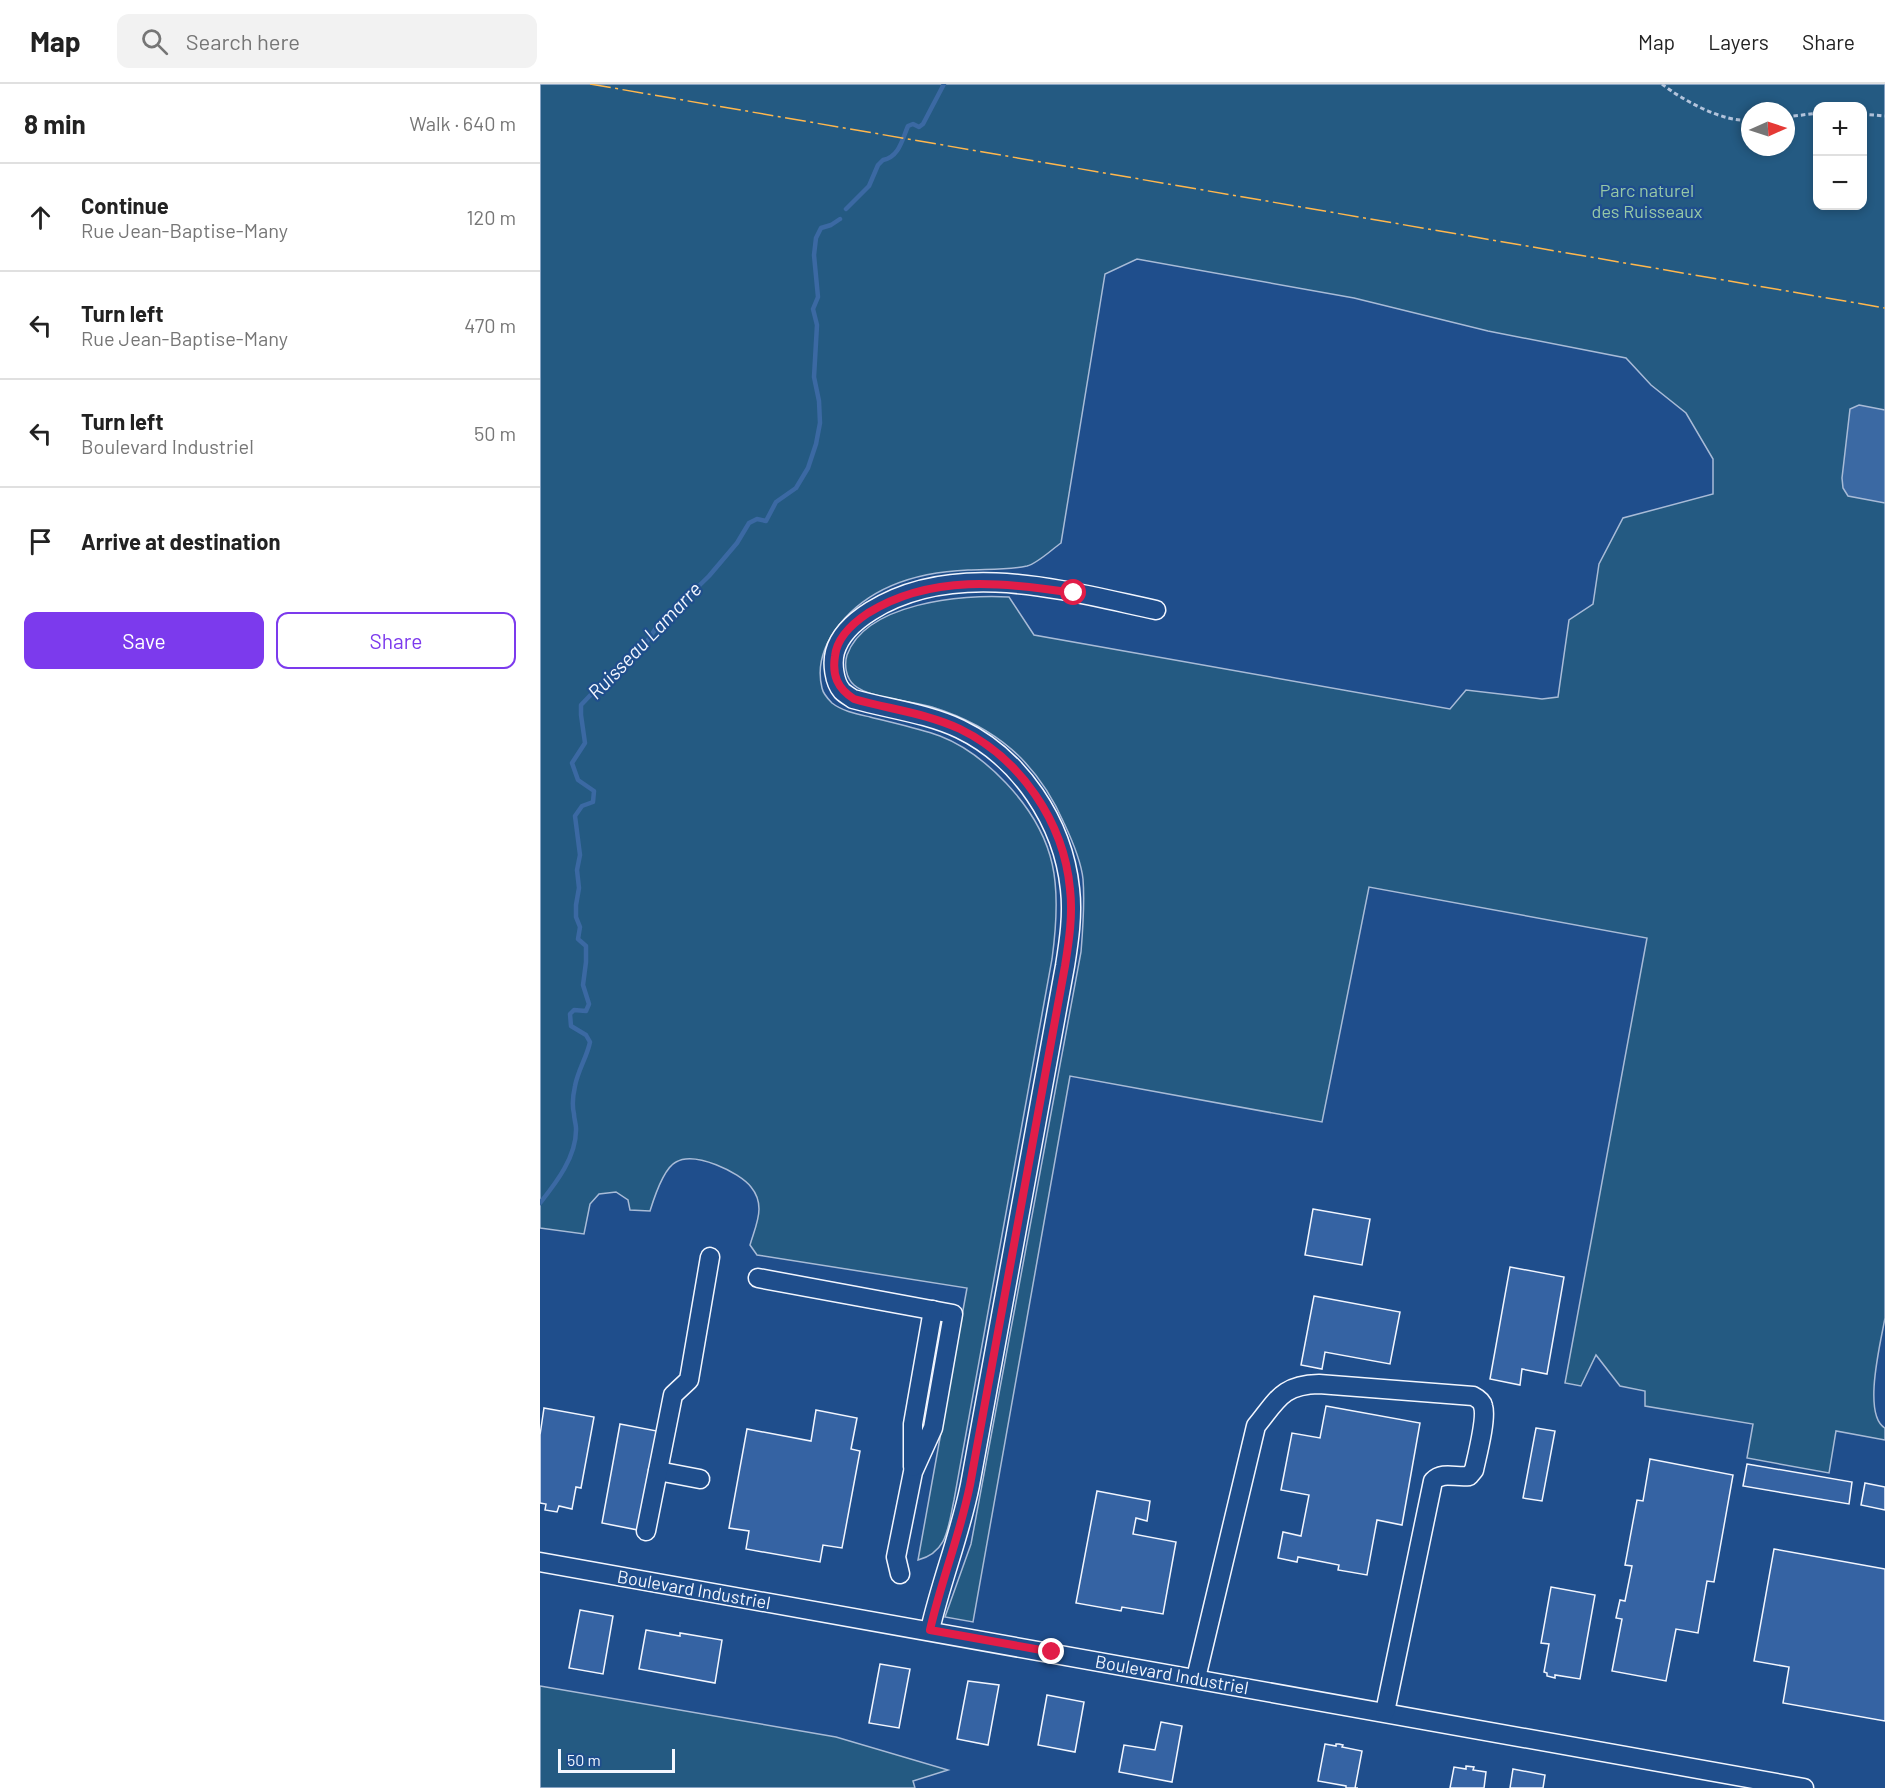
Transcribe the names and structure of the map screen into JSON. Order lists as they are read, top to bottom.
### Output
{
  "streets": {
    "street": ["Boulevard Industriel"]
  },
  "water": ["Ruisseau Lamarre"],
  "parks": ["Parc naturel des Ruisseaux"],
  "scale_bar": "50 m",
  "north": "right",
  "page": {
    "header": "Map",
    "search": "Search here",
    "nav": ["Map", "Layers", "Share"],
    "heading": ["8 min", "Walk · 640 m"],
    "map_buttons": ["+", "−"],
    "list": [
      ["Continue", "Rue Jean-Baptise-Many", "120 m"],
      ["Turn left", "Rue Jean-Baptise-Many", "470 m"],
      ["Turn left", "Boulevard Industriel", "50 m"],
      "Arrive at destination"
    ],
    "buttons": ["Save", "Share"],
    "scale": "50 m"
  }
}
